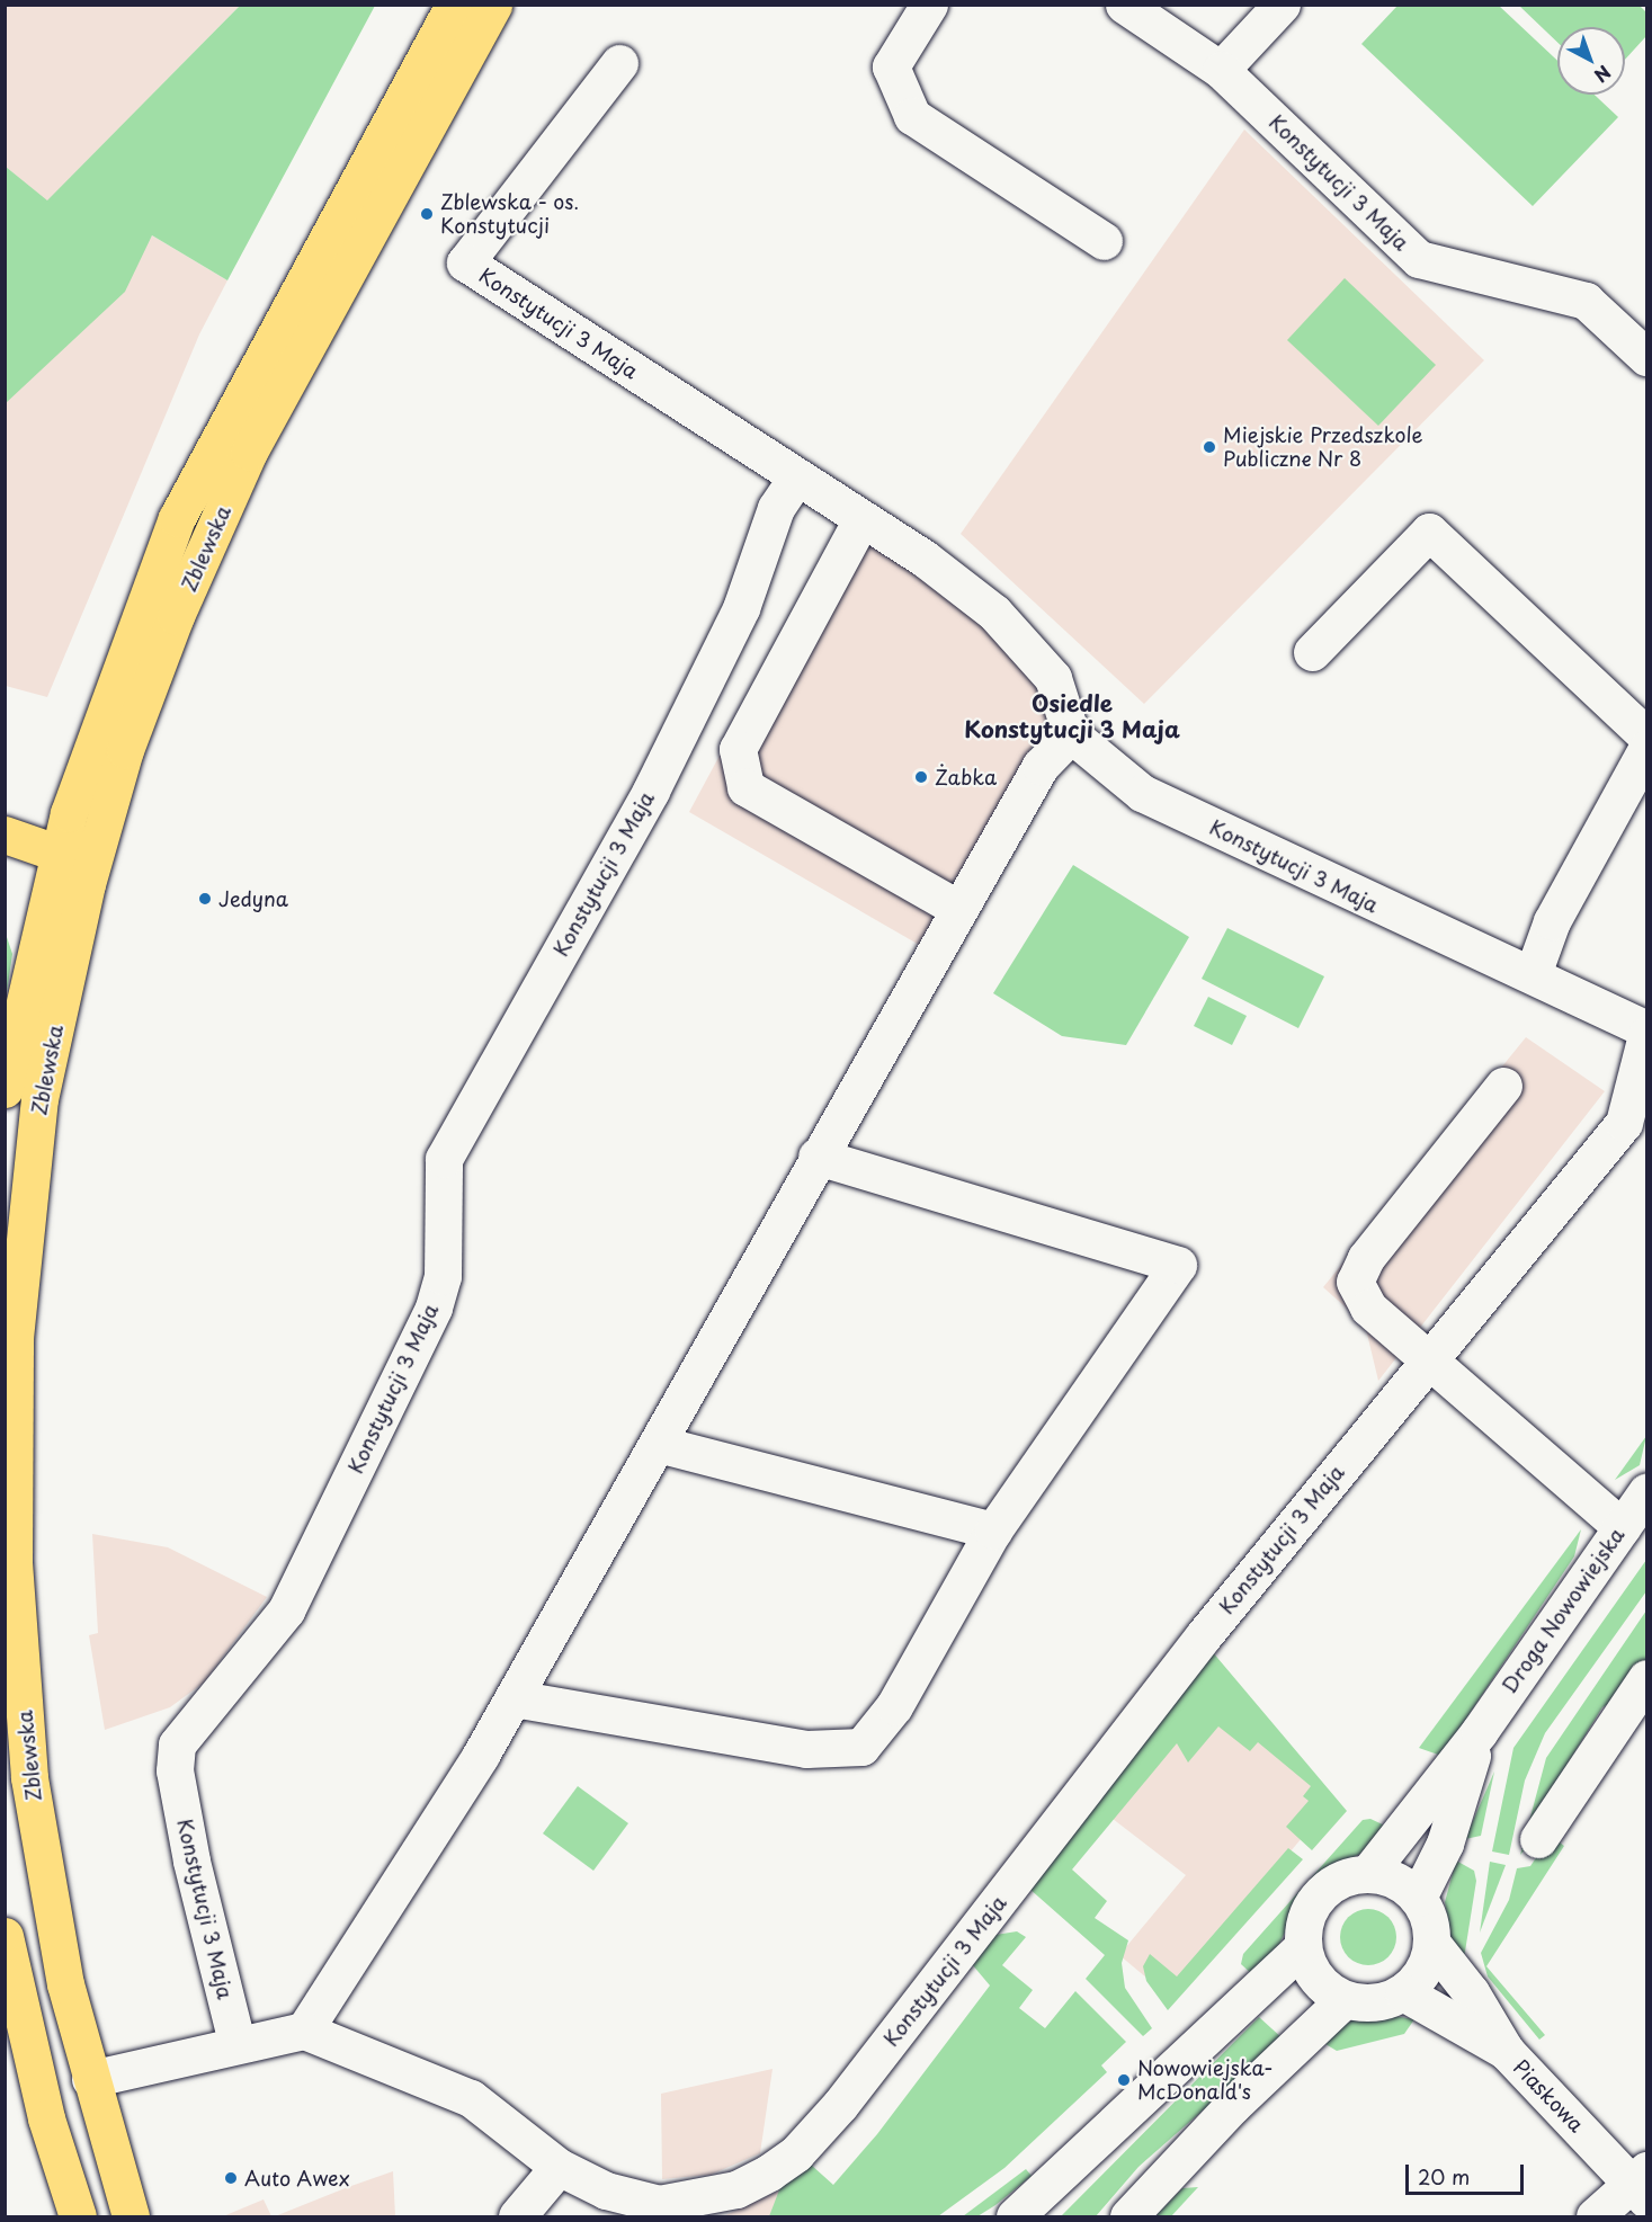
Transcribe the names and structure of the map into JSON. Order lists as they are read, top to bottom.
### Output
{
  "streets": {
    "main road": ["Zblewska"],
    "street": ["Konstytucji 3 Maja", "Droga Nowowiejska", "Piaskowa"]
  },
  "crossings": [
    ["Droga Nowowiejska", "Piaskowa"]
  ],
  "districts": ["Osiedle Konstytucji 3 Maja"],
  "places": [
    "Zblewska - os. Konstytucji",
    "Miejskie Przedszkole Publiczne Nr 8",
    "Żabka",
    "Jedyna",
    "Nowowiejska- McDonald's",
    "Auto Awex"
  ],
  "scale_bar": "20 m",
  "north": "bottom right"
}
